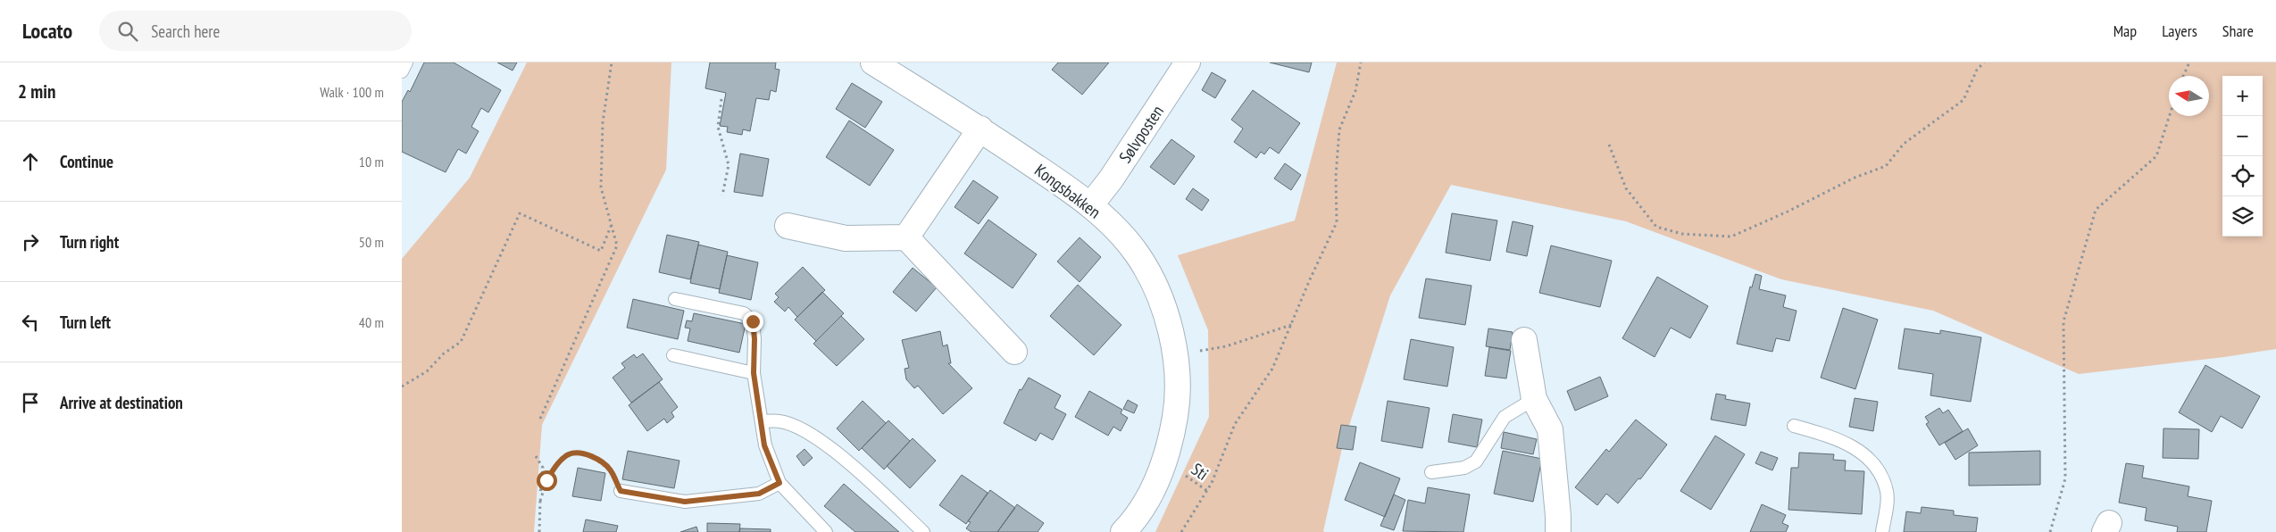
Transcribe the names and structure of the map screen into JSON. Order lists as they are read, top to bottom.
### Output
{
  "streets": {
    "street": ["Sølvposten", "Kongsbakken"],
    "path": ["Sti"]
  },
  "crossings": [
    ["Sølvposten", "Kongsbakken"]
  ],
  "north": "left",
  "page": {
    "header": "Locato",
    "search": "Search here",
    "nav": ["Map", "Layers", "Share"],
    "heading": ["2 min", "Walk · 100 m"],
    "map_buttons": ["+", "−"],
    "list": [
      ["Continue", "10 m"],
      ["Turn right", "50 m"],
      ["Turn left", "40 m"],
      "Arrive at destination"
    ]
  }
}
